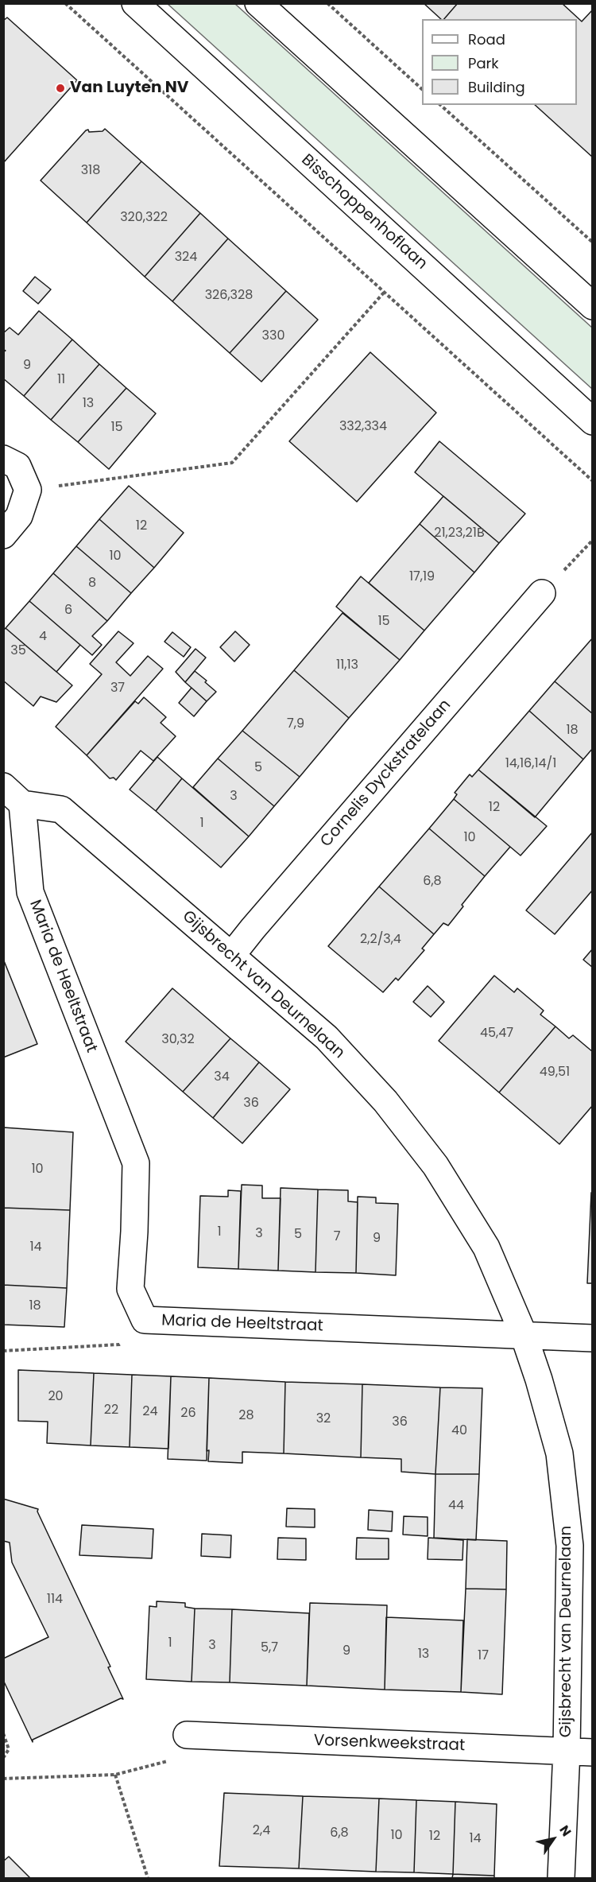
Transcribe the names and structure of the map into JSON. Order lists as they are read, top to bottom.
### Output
{
  "streets": {
    "street": [
      "Bisschoppenhoflaan",
      "Cornelis Dyckstratelaan",
      "Maria de Heeltstraat",
      "Gijsbrecht van Deurnelaan",
      "Vorsenkweekstraat"
    ]
  },
  "crossings": [
    ["Cornelis Dyckstratelaan", "Gijsbrecht van Deurnelaan"],
    ["Maria de Heeltstraat", "Gijsbrecht van Deurnelaan"],
    ["Gijsbrecht van Deurnelaan", "Vorsenkweekstraat"]
  ],
  "places": ["Van Luyten NV"],
  "house_numbers": [
    "318",
    "320,322",
    "324",
    "326,328",
    "330",
    "9",
    "11",
    "13",
    "332,334",
    "15",
    "12",
    "21,23,21B",
    "10",
    "17,19",
    "8",
    "6",
    "15",
    "4",
    "35",
    "11,13",
    "37",
    "7,9",
    "18",
    "14,16,14/1",
    "5",
    "3",
    "12",
    "1",
    "10",
    "6,8",
    "2,2/3,4",
    "45,47",
    "30,32",
    "49,51",
    "34",
    "36",
    "10",
    "1",
    "3",
    "5",
    "7",
    "9",
    "14",
    "18",
    "20",
    "22",
    "24",
    "26",
    "28",
    "32",
    "36",
    "40",
    "44",
    "114",
    "1",
    "3",
    "5,7",
    "9",
    "13",
    "17",
    "2,4",
    "6,8",
    "10",
    "12",
    "14"
  ],
  "legend": ["Road", "Park", "Building"],
  "north": "top right"
}
